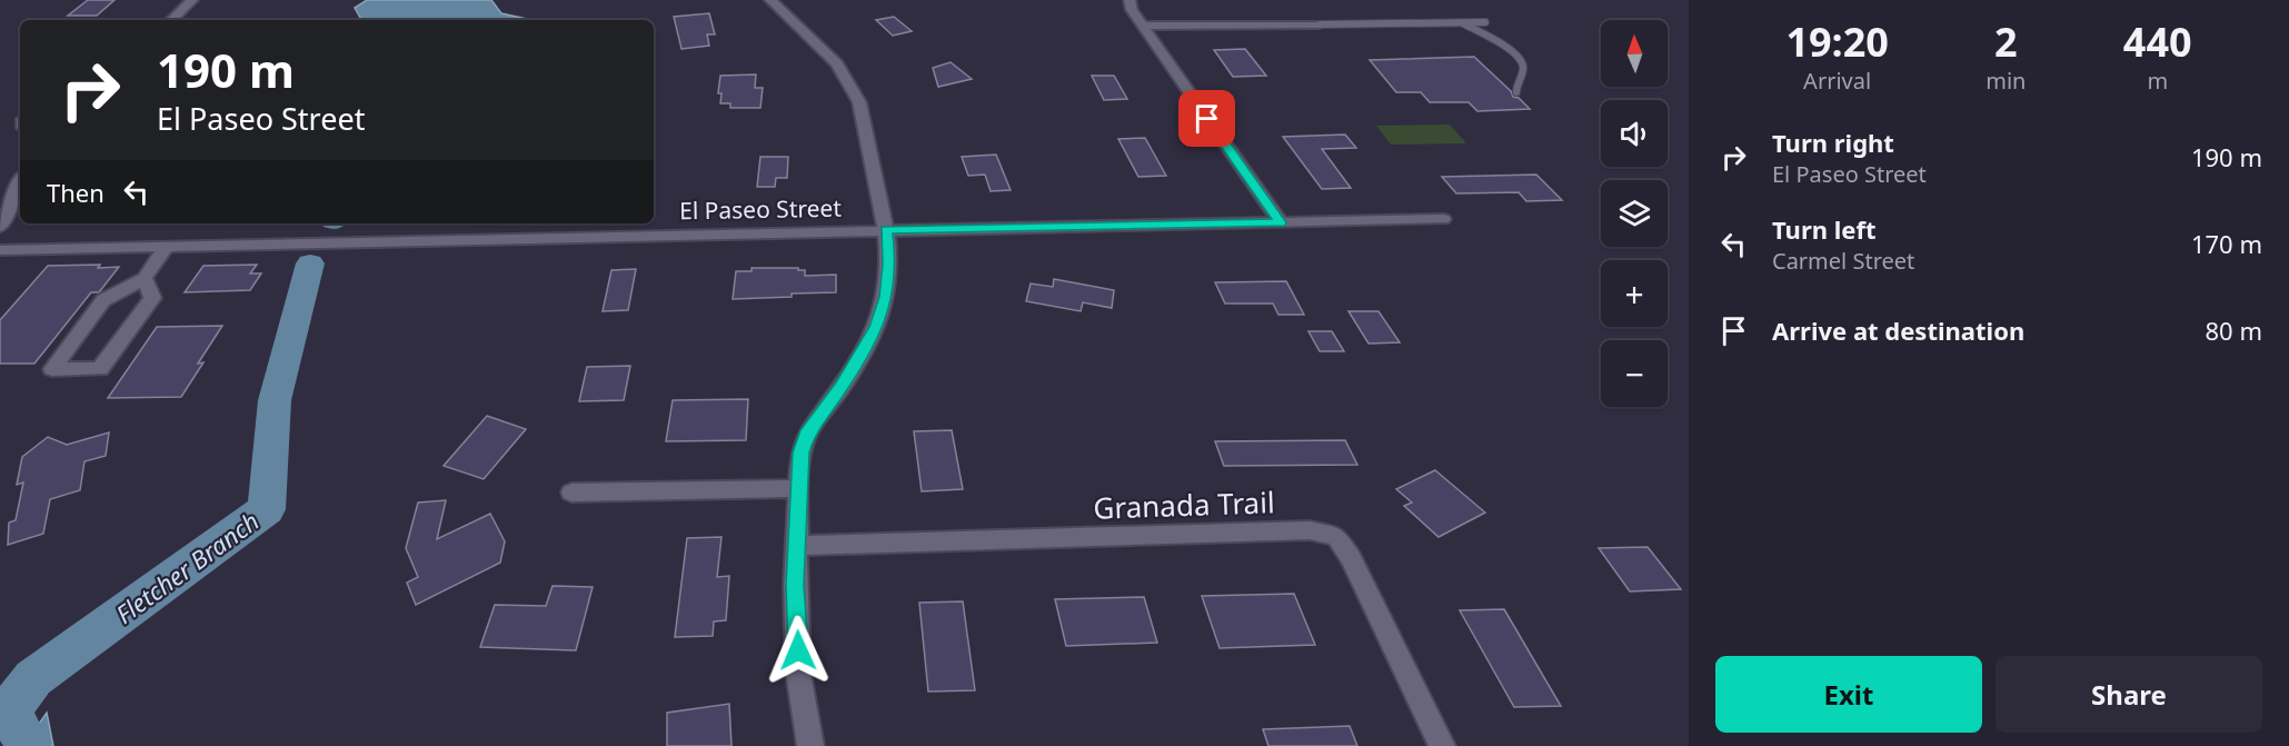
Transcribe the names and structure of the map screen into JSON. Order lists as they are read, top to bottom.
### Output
{
  "streets": {
    "street": ["El Paseo Street", "Granada Trail"]
  },
  "water": ["Fletcher Branch"],
  "north": "top",
  "page": {
    "eta": [
      "19:20",
      "Arrival",
      "2",
      "min",
      "440",
      "m"
    ],
    "map_buttons": ["+", "−"],
    "turn": ["190 m", "El Paseo Street"],
    "list": [
      {
        "name": "Turn right",
        "note": "El Paseo Street",
        "value": "190 m"
      },
      {
        "name": "Turn left",
        "note": "Carmel Street",
        "value": "170 m"
      },
      {
        "name": "Arrive at destination",
        "value": "80 m"
      }
    ],
    "then": "Then",
    "buttons": ["Exit", "Share"]
  }
}
